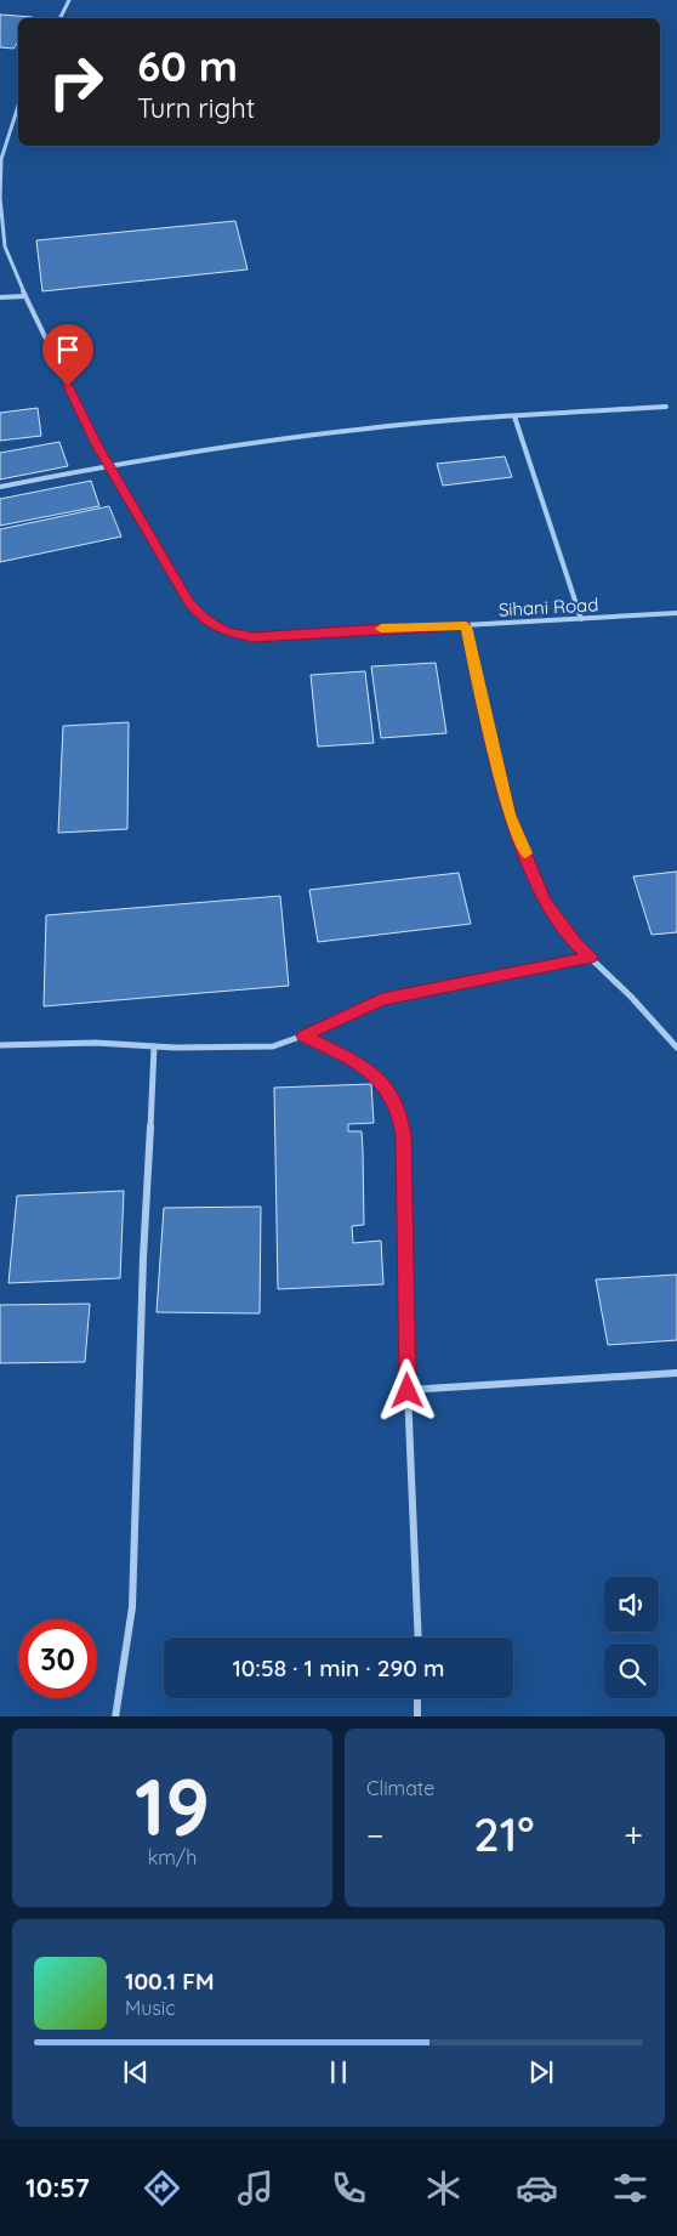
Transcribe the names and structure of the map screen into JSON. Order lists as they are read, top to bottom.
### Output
{
  "streets": {
    "street": ["Sihani Road"]
  },
  "page": {
    "turn": ["60 m", "Turn right"],
    "limit": "30",
    "trip": "10:58 · 1 min · 290 m",
    "tile": [
      ["19", "km/h"],
      "Climate"
    ],
    "heat": ["−", "21°", "+"],
    "song": ["100.1 FM", "Music"],
    "tabs": "10:57"
  }
}
